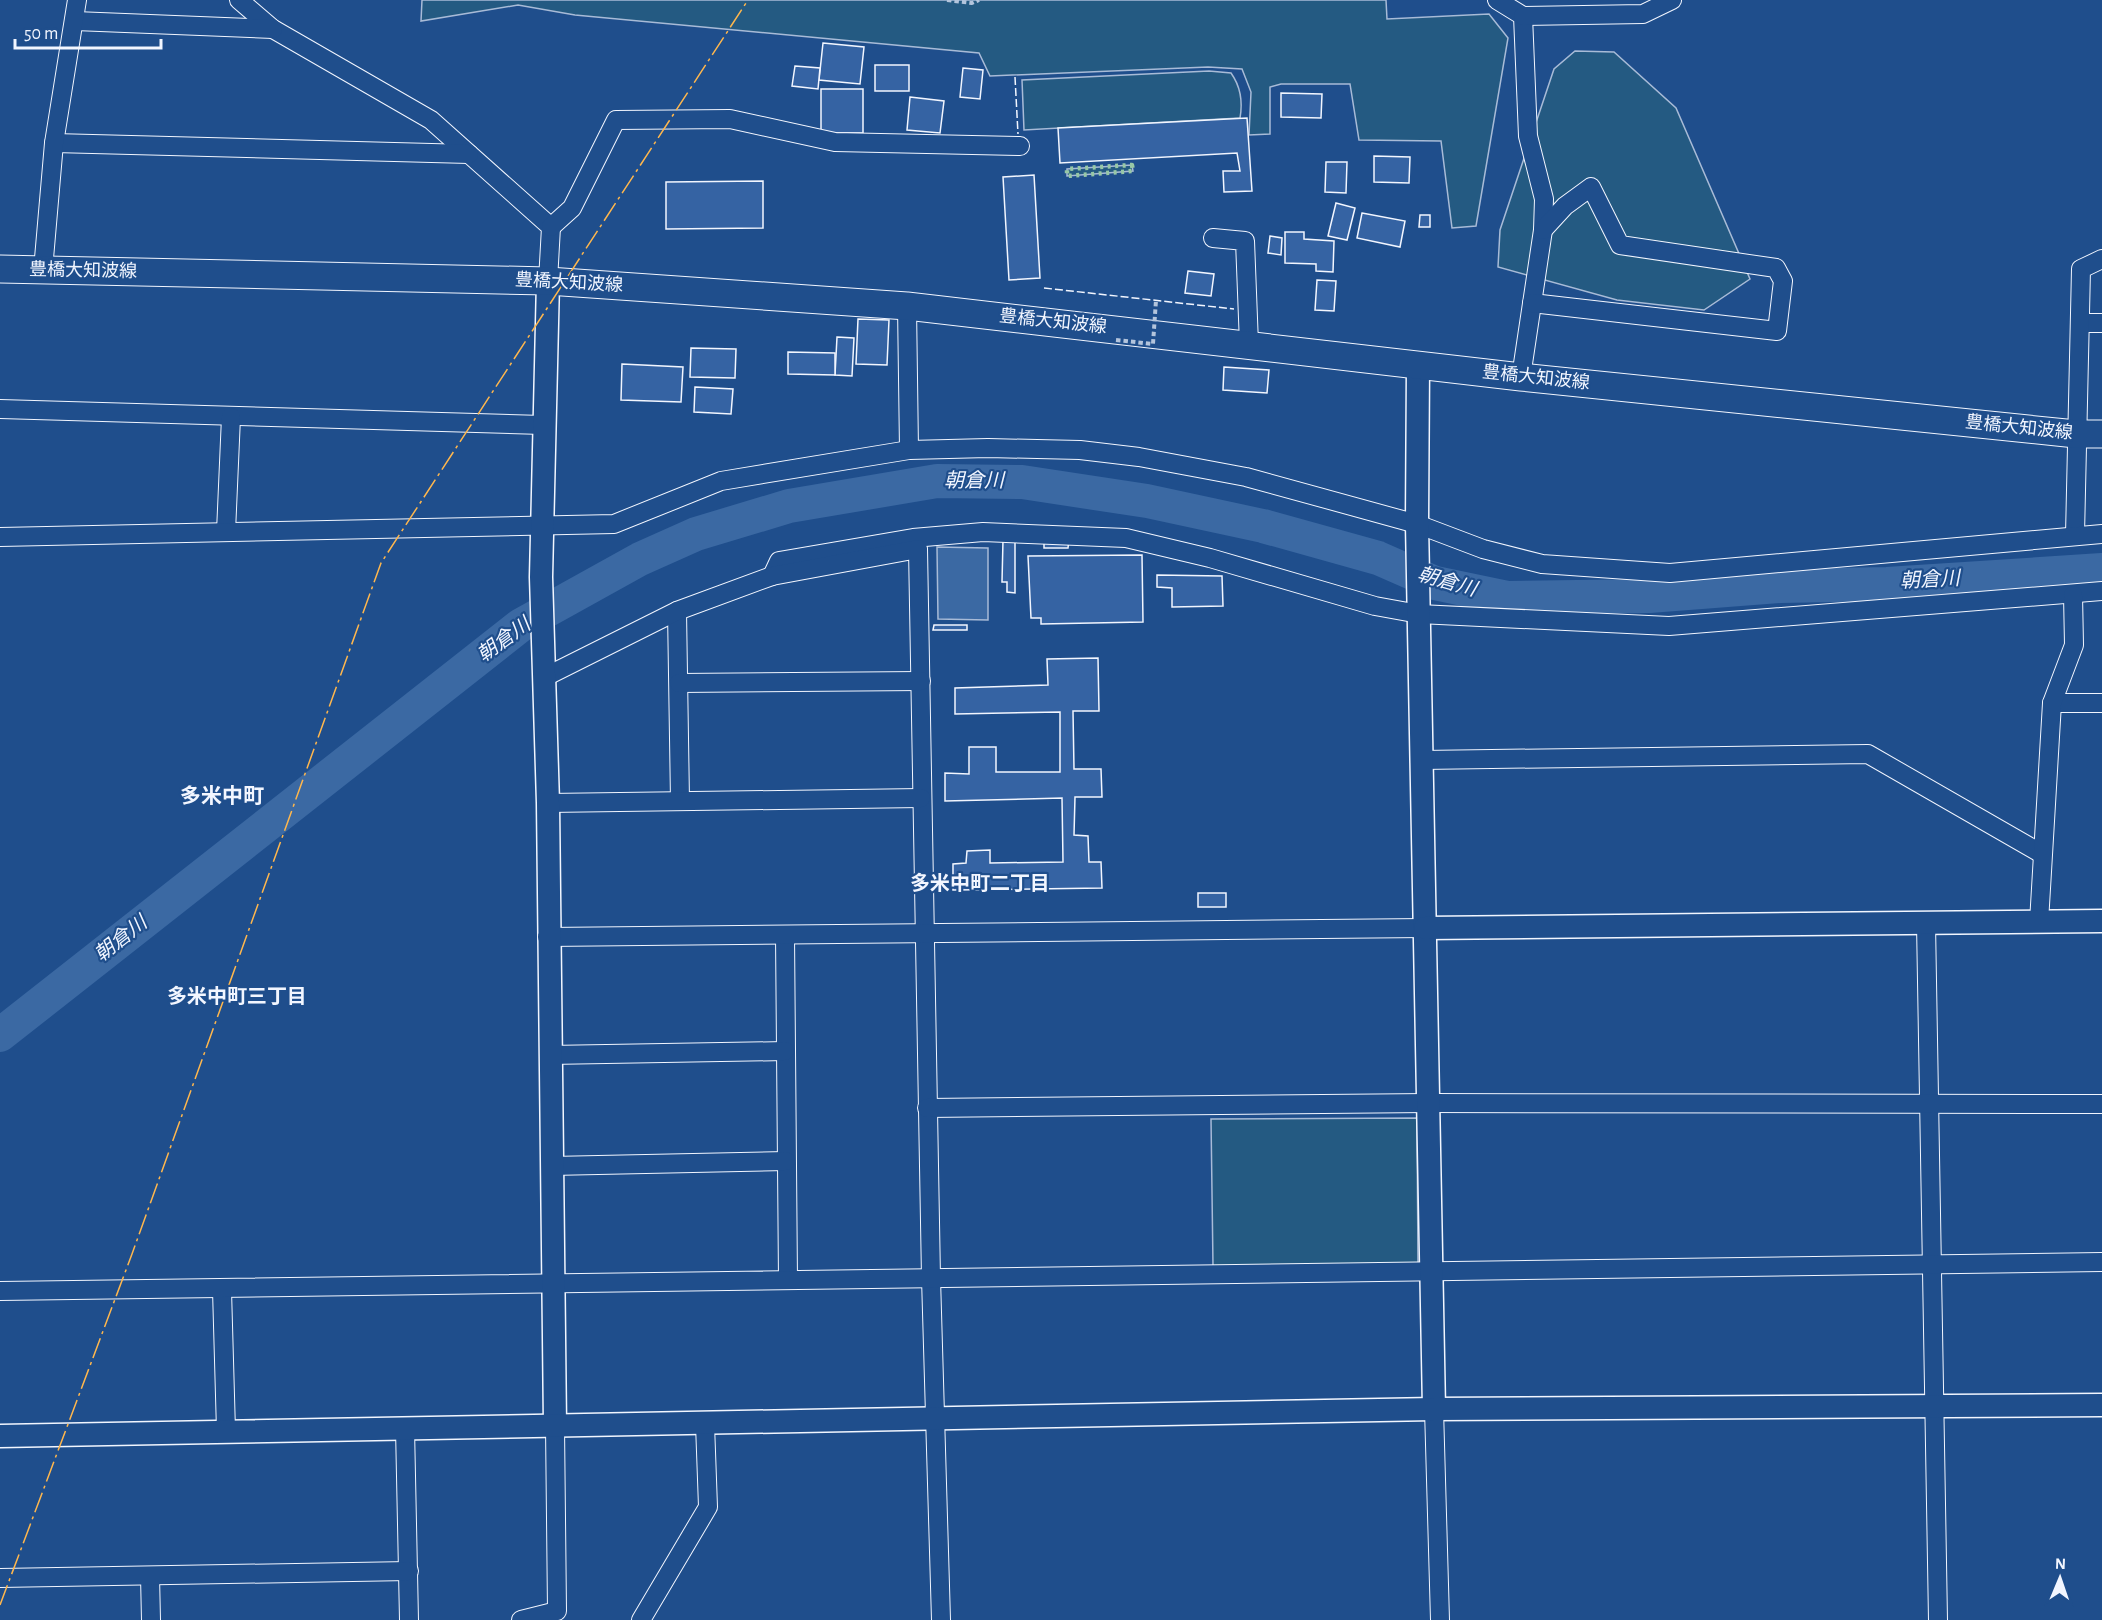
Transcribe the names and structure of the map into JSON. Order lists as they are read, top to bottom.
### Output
{
  "streets": {
    "main road": ["豊橋大知波線"]
  },
  "districts": ["多米中町", "多米中町二丁目", "多米中町三丁目"],
  "water": ["朝倉川"],
  "scale_bar": "50 m",
  "north": "top"
}
